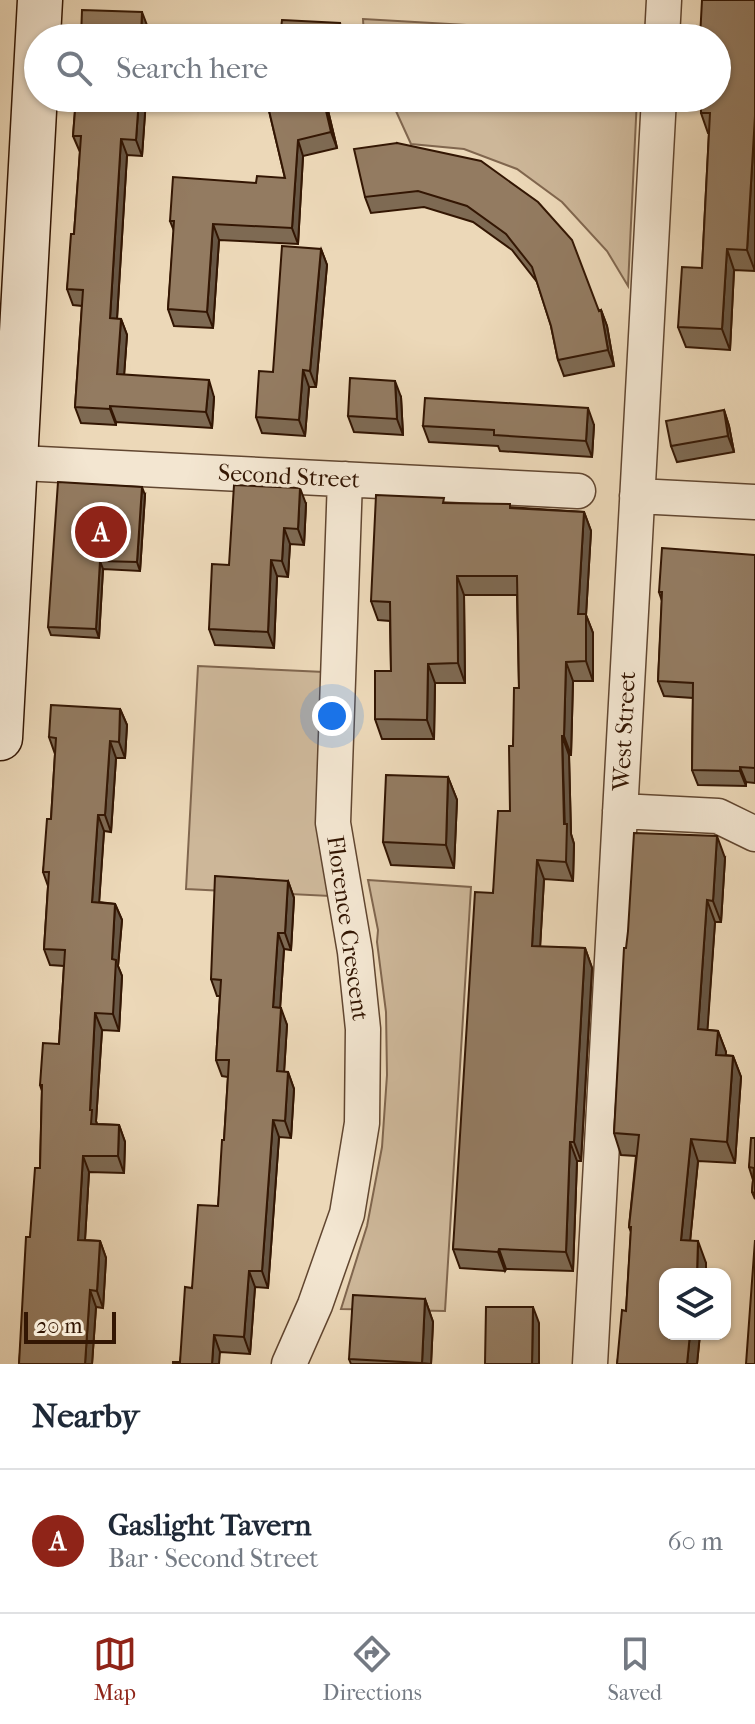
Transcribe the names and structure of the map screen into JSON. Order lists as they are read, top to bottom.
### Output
{
  "streets": {
    "street": ["Second Street", "West Street", "Florence Crescent"]
  },
  "crossings": [
    ["Second Street", "Florence Crescent"]
  ],
  "scale_bar": "20 m",
  "page": {
    "search": "Search here",
    "pins": "A",
    "scale": "20 m",
    "heading": "Nearby",
    "list": [
      {
        "mark": "A",
        "name": "Gaslight Tavern",
        "note": "Bar · Second Street",
        "value": "60 m"
      }
    ],
    "nav": ["Map", "Directions", "Saved"]
  }
}
